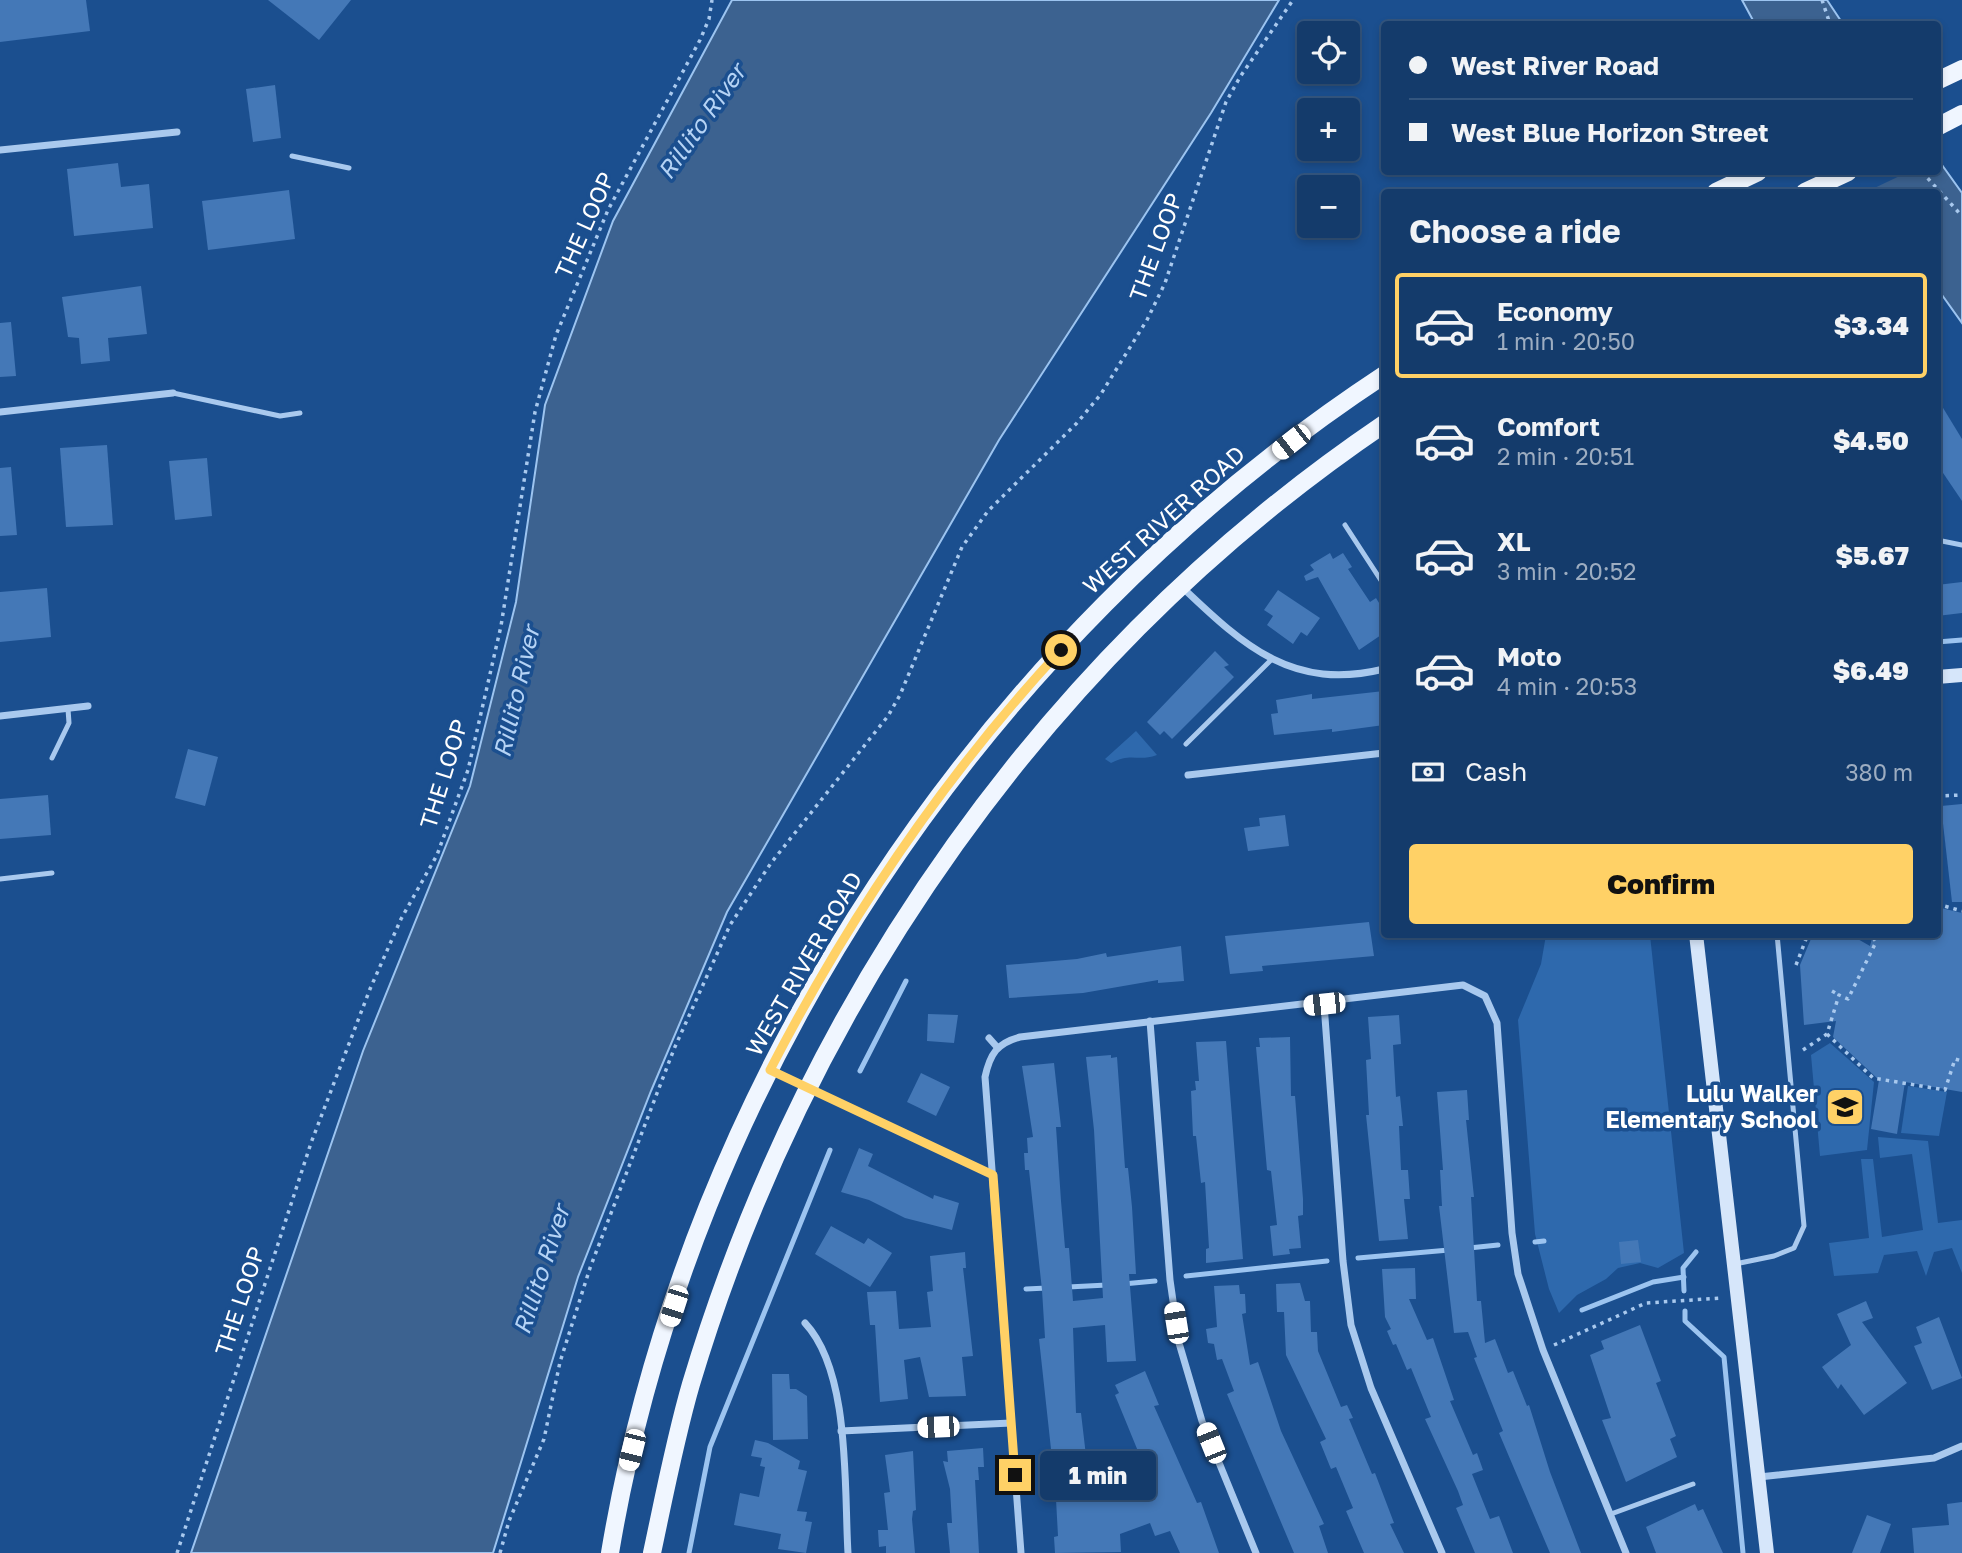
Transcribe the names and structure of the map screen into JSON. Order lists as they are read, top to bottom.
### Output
{
  "streets": {
    "main road": ["WEST RIVER ROAD"],
    "path": ["THE LOOP"]
  },
  "water": ["Rillito River"],
  "places": {
    "school or university": ["Lulu Walker Elementary School"]
  },
  "page": {
    "map_buttons": ["+", "−"],
    "banner": ["West River Road", "West Blue Horizon Street"],
    "heading": "Choose a ride",
    "list": [
      {
        "name": "Economy",
        "note": "1 min · 20:50",
        "value": "$3.34"
      },
      {
        "name": "Comfort",
        "note": "2 min · 20:51",
        "value": "$4.50"
      },
      {
        "name": "XL",
        "note": "3 min · 20:52",
        "value": "$5.67"
      },
      {
        "name": "Moto",
        "note": "4 min · 20:53",
        "value": "$6.49"
      }
    ],
    "pay": ["Cash", "380 m"],
    "buttons": "Confirm",
    "bubble": "1 min"
  }
}
